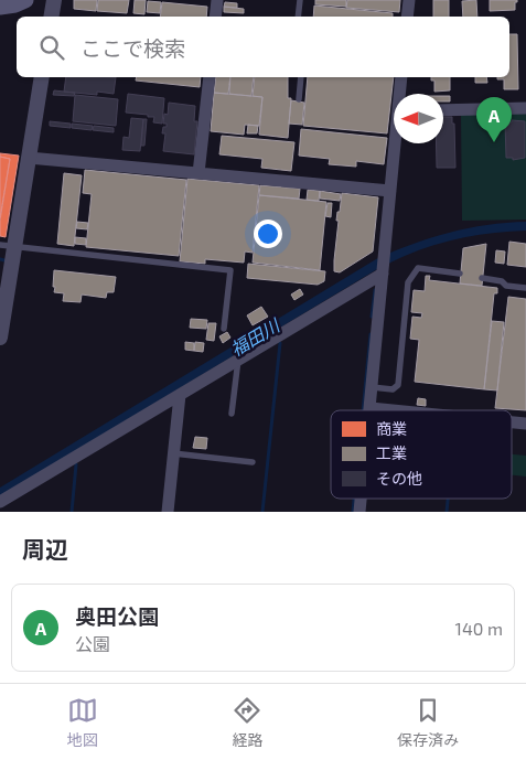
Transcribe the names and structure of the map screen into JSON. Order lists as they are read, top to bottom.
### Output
{
  "water": ["福田川"],
  "legend": ["商業", "工業", "その他"],
  "north": "left",
  "page": {
    "search": "ここで検索",
    "pins": "A",
    "heading": "周辺",
    "list": [
      {
        "mark": "A",
        "name": "奥田公園",
        "note": "公園",
        "value": "140 m"
      }
    ],
    "nav": ["地図", "経路", "保存済み"]
  }
}
